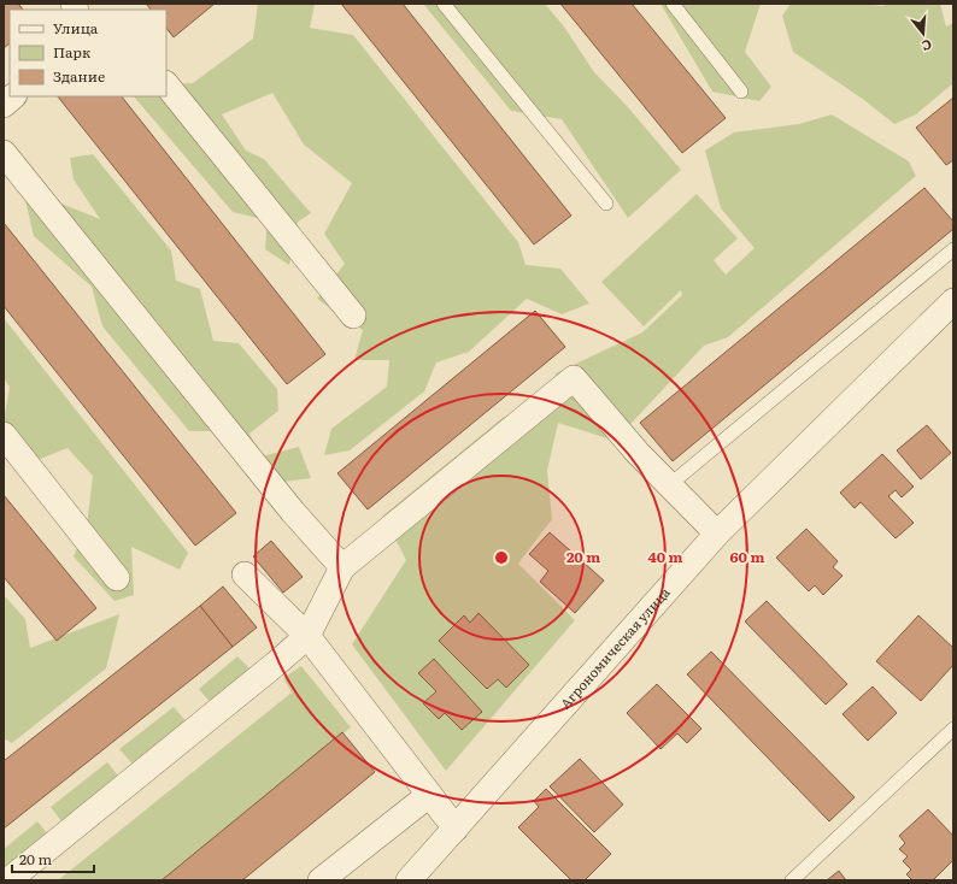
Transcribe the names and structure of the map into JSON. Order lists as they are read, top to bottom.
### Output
{
  "streets": {
    "street": ["Агрономическая улица"]
  },
  "legend": ["Улица", "Парк", "Здание"],
  "scale_bar": "20 m",
  "north": "bottom",
  "rings": ["20 m", "40 m", "60 m"]
}
